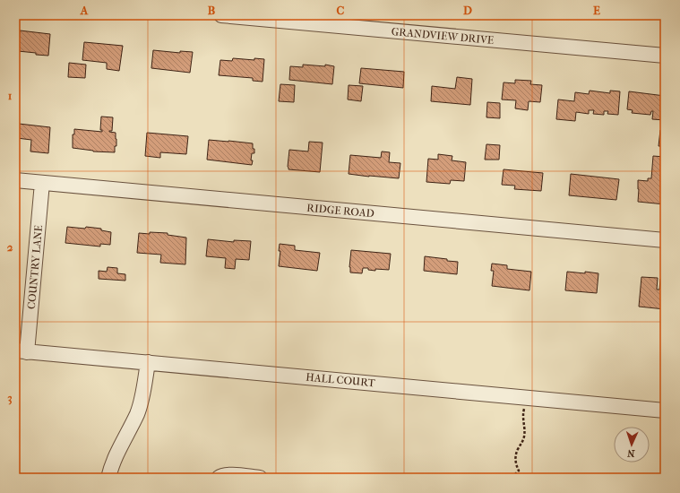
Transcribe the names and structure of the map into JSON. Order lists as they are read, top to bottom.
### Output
{
  "streets": {
    "street": [
      "GRANDVIEW DRIVE",
      "RIDGE ROAD",
      "COUNTRY LANE",
      "HALL COURT"
    ]
  },
  "crossings": [
    ["RIDGE ROAD", "COUNTRY LANE"],
    ["COUNTRY LANE", "HALL COURT"]
  ],
  "north": "bottom",
  "grid": {
    "columns": [
      "A",
      "B",
      "C",
      "D",
      "E"
    ],
    "rows": ["1", "2", "3"]
  }
}
